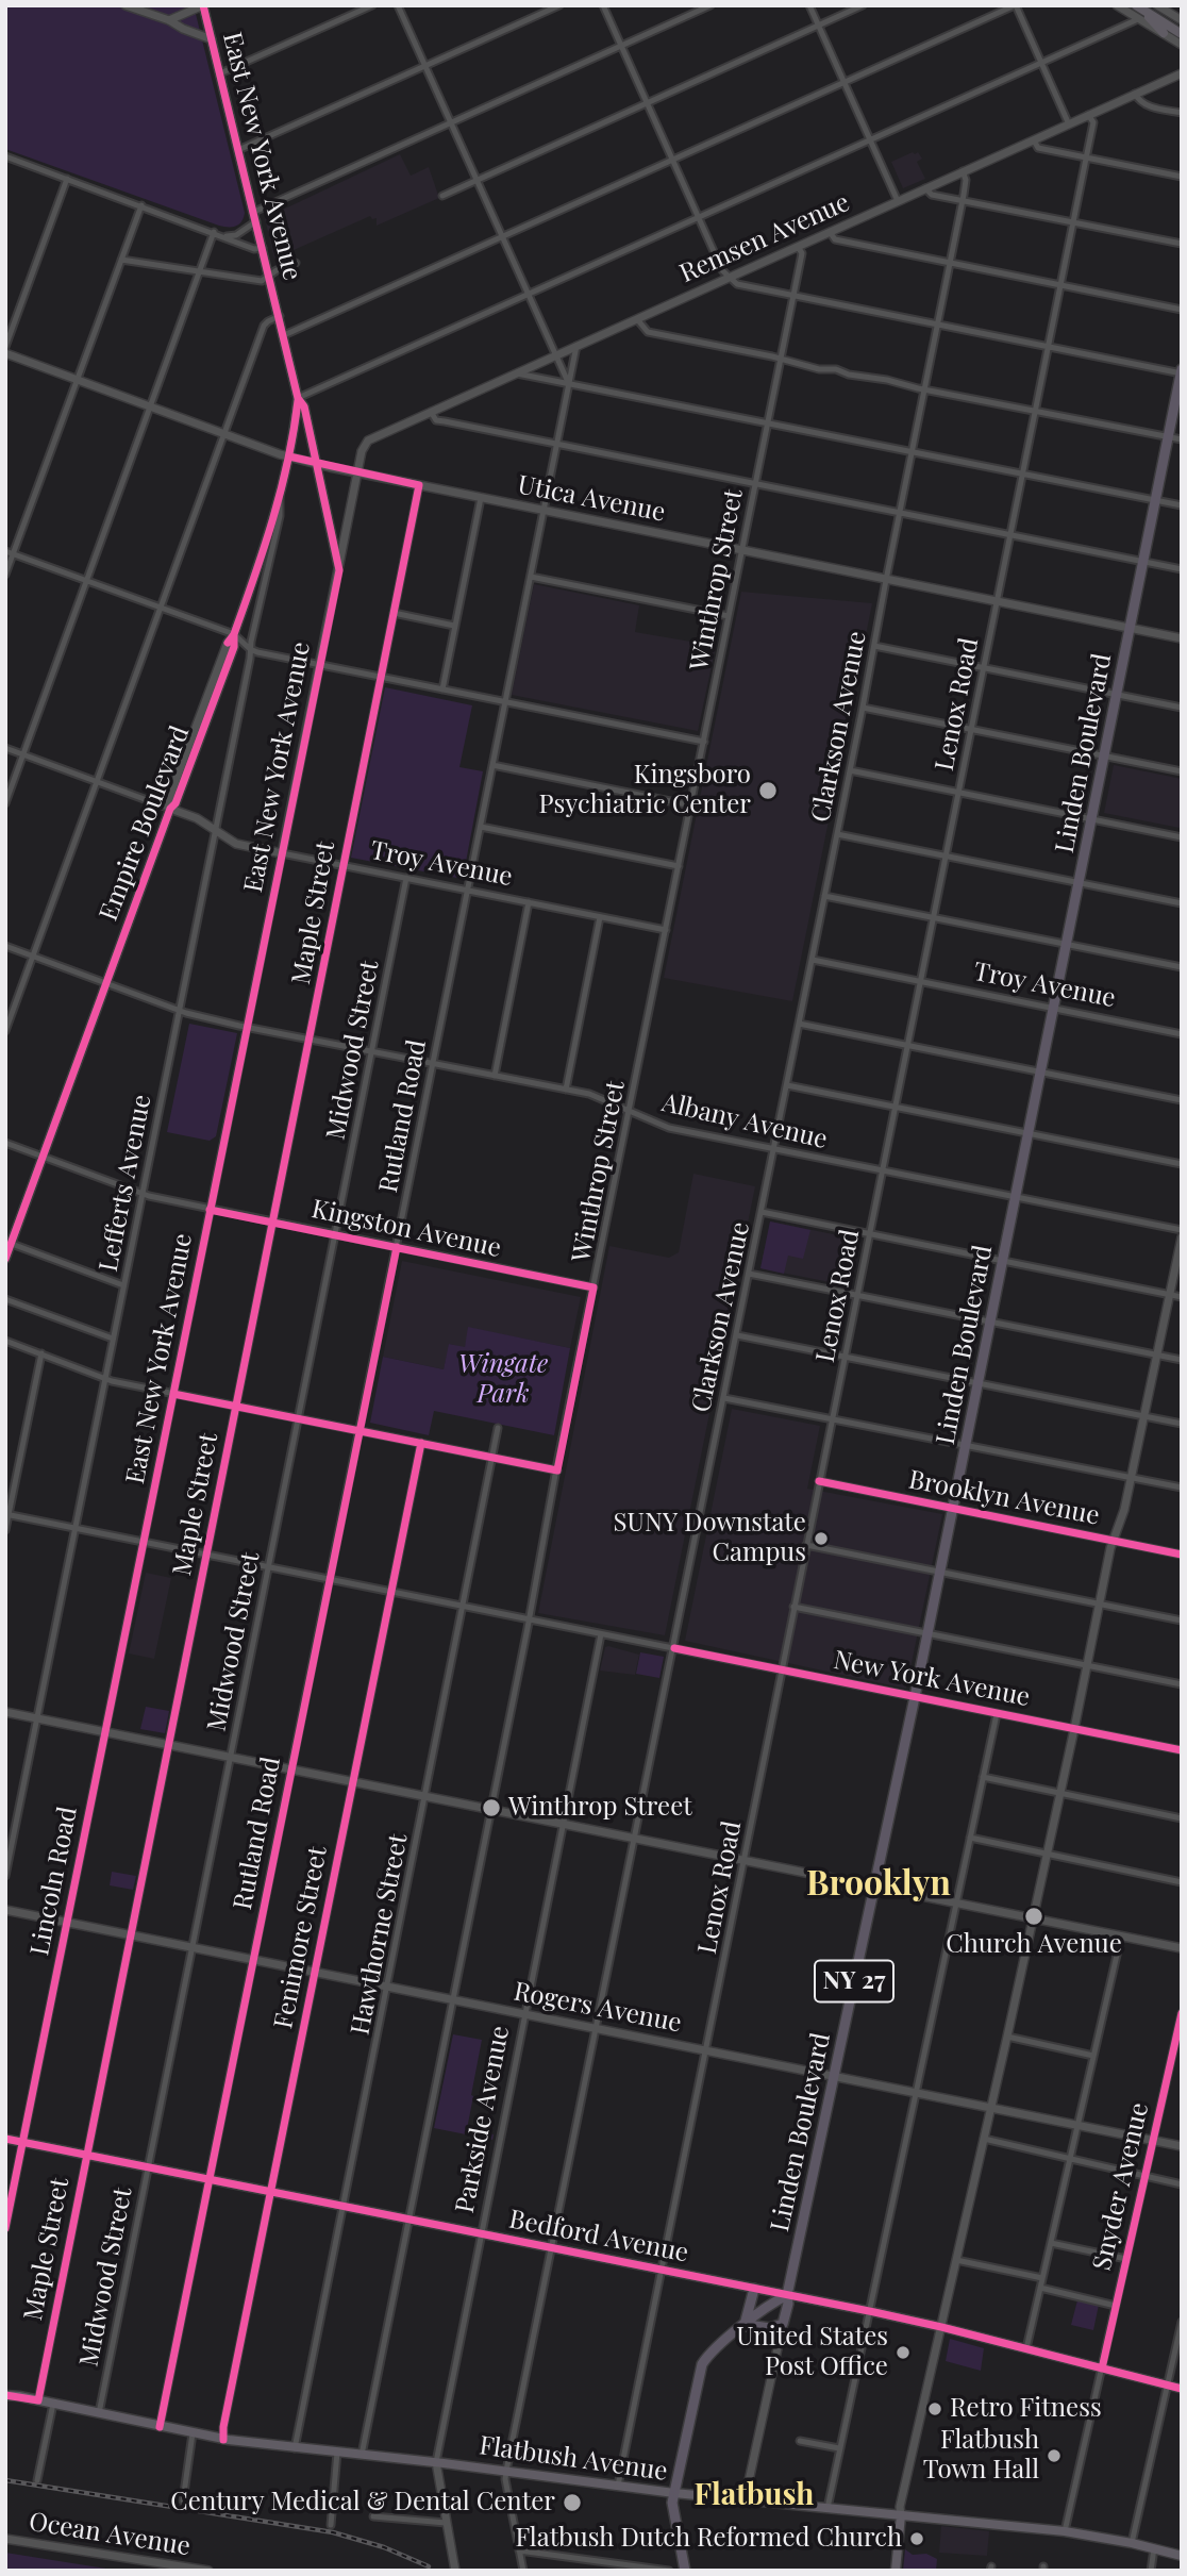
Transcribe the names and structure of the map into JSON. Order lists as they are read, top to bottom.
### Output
{
  "streets": {
    "highway": ["Linden Boulevard", "NY 27"],
    "main road": [
      "East New York Avenue",
      "Remsen Avenue",
      "Utica Avenue",
      "Empire Boulevard",
      "Troy Avenue",
      "Rogers Avenue",
      "Parkside Avenue",
      "Bedford Avenue",
      "Flatbush Avenue",
      "Ocean Avenue"
    ],
    "street": [
      "Winthrop Street",
      "Lenox Road",
      "Clarkson Avenue",
      "Maple Street",
      "Midwood Street",
      "Rutland Road",
      "Albany Avenue",
      "Lefferts Avenue",
      "Kingston Avenue",
      "Brooklyn Avenue",
      "New York Avenue",
      "Lincoln Road",
      "Hawthorne Street",
      "Fenimore Street",
      "Snyder Avenue"
    ]
  },
  "crossings": [
    ["East New York Avenue", "Remsen Avenue"],
    ["East New York Avenue", "Utica Avenue"],
    ["East New York Avenue", "Empire Boulevard"],
    ["East New York Avenue", "Troy Avenue"],
    ["East New York Avenue", "Albany Avenue"],
    ["East New York Avenue", "Kingston Avenue"],
    ["East New York Avenue", "New York Avenue"],
    ["East New York Avenue", "Lincoln Road"],
    ["Remsen Avenue", "Winthrop Street"],
    ["Remsen Avenue", "Lenox Road"],
    ["Remsen Avenue", "Clarkson Avenue"],
    ["Remsen Avenue", "Rutland Road"],
    ["Utica Avenue", "Winthrop Street"],
    ["Utica Avenue", "Lenox Road"],
    ["Utica Avenue", "Clarkson Avenue"],
    ["Utica Avenue", "Linden Boulevard"],
    ["Utica Avenue", "Empire Boulevard"],
    ["Utica Avenue", "Maple Street"],
    ["Utica Avenue", "Rutland Road"],
    ["Winthrop Street", "Troy Avenue"],
    ["Winthrop Street", "Albany Avenue"],
    ["Winthrop Street", "Kingston Avenue"],
    ["Winthrop Street", "New York Avenue"],
    ["Winthrop Street", "Rogers Avenue"],
    ["Winthrop Street", "Bedford Avenue"],
    ["Winthrop Street", "Flatbush Avenue"],
    ["Lenox Road", "Troy Avenue"],
    ["Lenox Road", "Albany Avenue"],
    ["Lenox Road", "Brooklyn Avenue"],
    ["Lenox Road", "New York Avenue"],
    ["Lenox Road", "Rogers Avenue"],
    ["Lenox Road", "Bedford Avenue"],
    ["Lenox Road", "Flatbush Avenue"],
    ["Clarkson Avenue", "Troy Avenue"],
    ["Clarkson Avenue", "Albany Avenue"],
    ["Clarkson Avenue", "New York Avenue"],
    ["Clarkson Avenue", "Rogers Avenue"],
    ["Clarkson Avenue", "Bedford Avenue"],
    ["Clarkson Avenue", "Flatbush Avenue"],
    ["Linden Boulevard", "Troy Avenue"],
    ["Linden Boulevard", "Albany Avenue"],
    ["Linden Boulevard", "Brooklyn Avenue"],
    ["Linden Boulevard", "New York Avenue"],
    ["Linden Boulevard", "Rogers Avenue"],
    ["Linden Boulevard", "Bedford Avenue"],
    ["Linden Boulevard", "Flatbush Avenue"],
    ["Empire Boulevard", "Troy Avenue"],
    ["Empire Boulevard", "Albany Avenue"],
    ["Empire Boulevard", "Lefferts Avenue"],
    ["Empire Boulevard", "Kingston Avenue"],
    ["Troy Avenue", "Maple Street"],
    ["Troy Avenue", "Midwood Street"],
    ["Troy Avenue", "Rutland Road"],
    ["Troy Avenue", "Lefferts Avenue"],
    ["Maple Street", "Albany Avenue"],
    ["Maple Street", "Kingston Avenue"],
    ["Maple Street", "New York Avenue"],
    ["Maple Street", "Rogers Avenue"],
    ["Maple Street", "Bedford Avenue"],
    ["Maple Street", "Flatbush Avenue"],
    ["Midwood Street", "Albany Avenue"],
    ["Midwood Street", "Kingston Avenue"],
    ["Midwood Street", "New York Avenue"],
    ["Midwood Street", "Rogers Avenue"],
    ["Midwood Street", "Bedford Avenue"],
    ["Midwood Street", "Flatbush Avenue"],
    ["Rutland Road", "Albany Avenue"],
    ["Rutland Road", "Kingston Avenue"],
    ["Rutland Road", "New York Avenue"],
    ["Rutland Road", "Rogers Avenue"],
    ["Rutland Road", "Bedford Avenue"],
    ["Rutland Road", "Flatbush Avenue"],
    ["Albany Avenue", "Lefferts Avenue"],
    ["Lefferts Avenue", "Kingston Avenue"],
    ["Lefferts Avenue", "New York Avenue"],
    ["New York Avenue", "Lincoln Road"],
    ["New York Avenue", "Hawthorne Street"],
    ["New York Avenue", "Fenimore Street"],
    ["New York Avenue", "Parkside Avenue"],
    ["Lincoln Road", "Rogers Avenue"],
    ["Lincoln Road", "Bedford Avenue"],
    ["Hawthorne Street", "Rogers Avenue"],
    ["Hawthorne Street", "Bedford Avenue"],
    ["Hawthorne Street", "Flatbush Avenue"],
    ["Fenimore Street", "Rogers Avenue"],
    ["Fenimore Street", "Bedford Avenue"],
    ["Fenimore Street", "Flatbush Avenue"],
    ["Rogers Avenue", "Parkside Avenue"],
    ["Rogers Avenue", "Snyder Avenue"],
    ["Parkside Avenue", "Bedford Avenue"],
    ["Parkside Avenue", "Flatbush Avenue"],
    ["Snyder Avenue", "Bedford Avenue"],
    ["Snyder Avenue", "Flatbush Avenue"]
  ],
  "districts": ["Brooklyn", "Flatbush"],
  "parks": ["Wingate Park"],
  "places": [
    "Kingsboro Psychiatric Center",
    "SUNY Downstate Campus",
    "Winthrop Street",
    "Church Avenue",
    "United States Post Office",
    "Retro Fitness",
    "Flatbush Town Hall",
    "Century Medical & Dental Center",
    "Flatbush Dutch Reformed Church"
  ]
}
